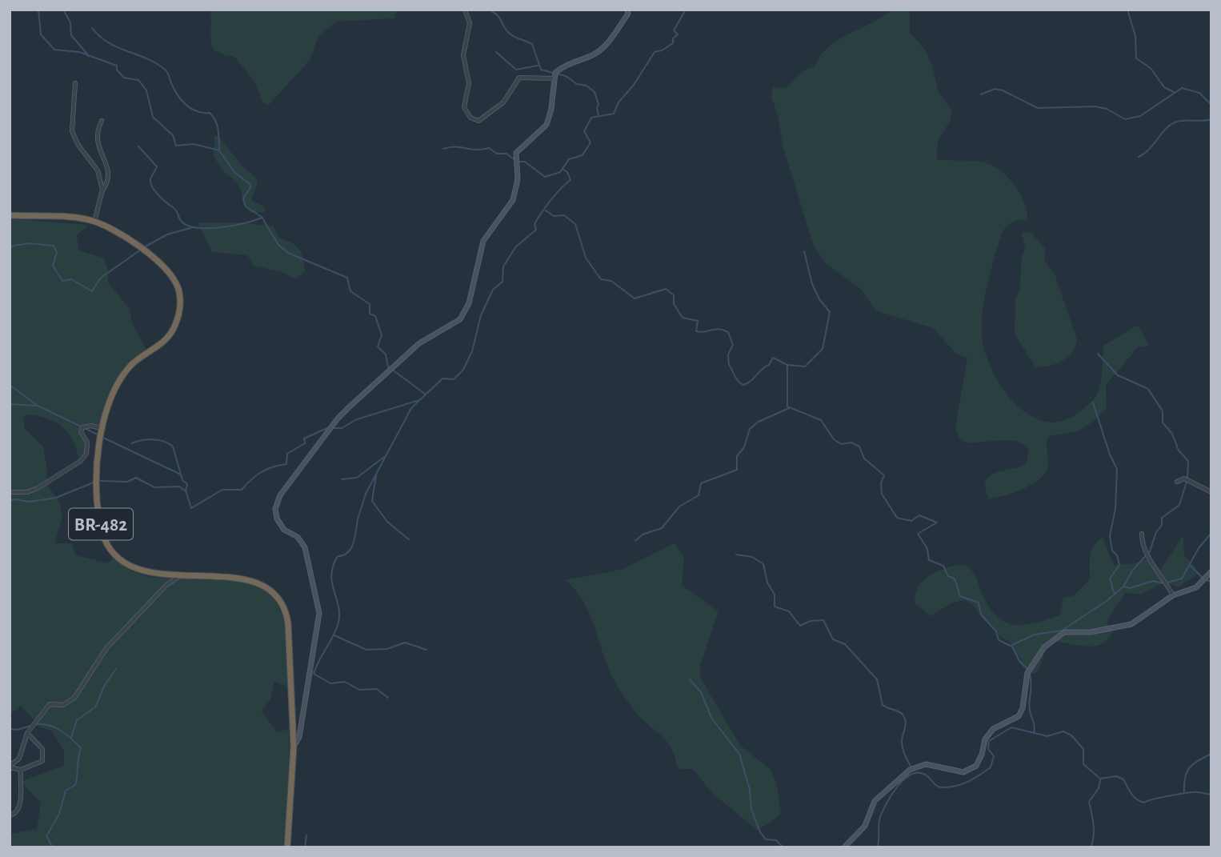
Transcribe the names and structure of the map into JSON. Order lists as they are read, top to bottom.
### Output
{
  "streets": {
    "highway": ["BR-482"]
  }
}
